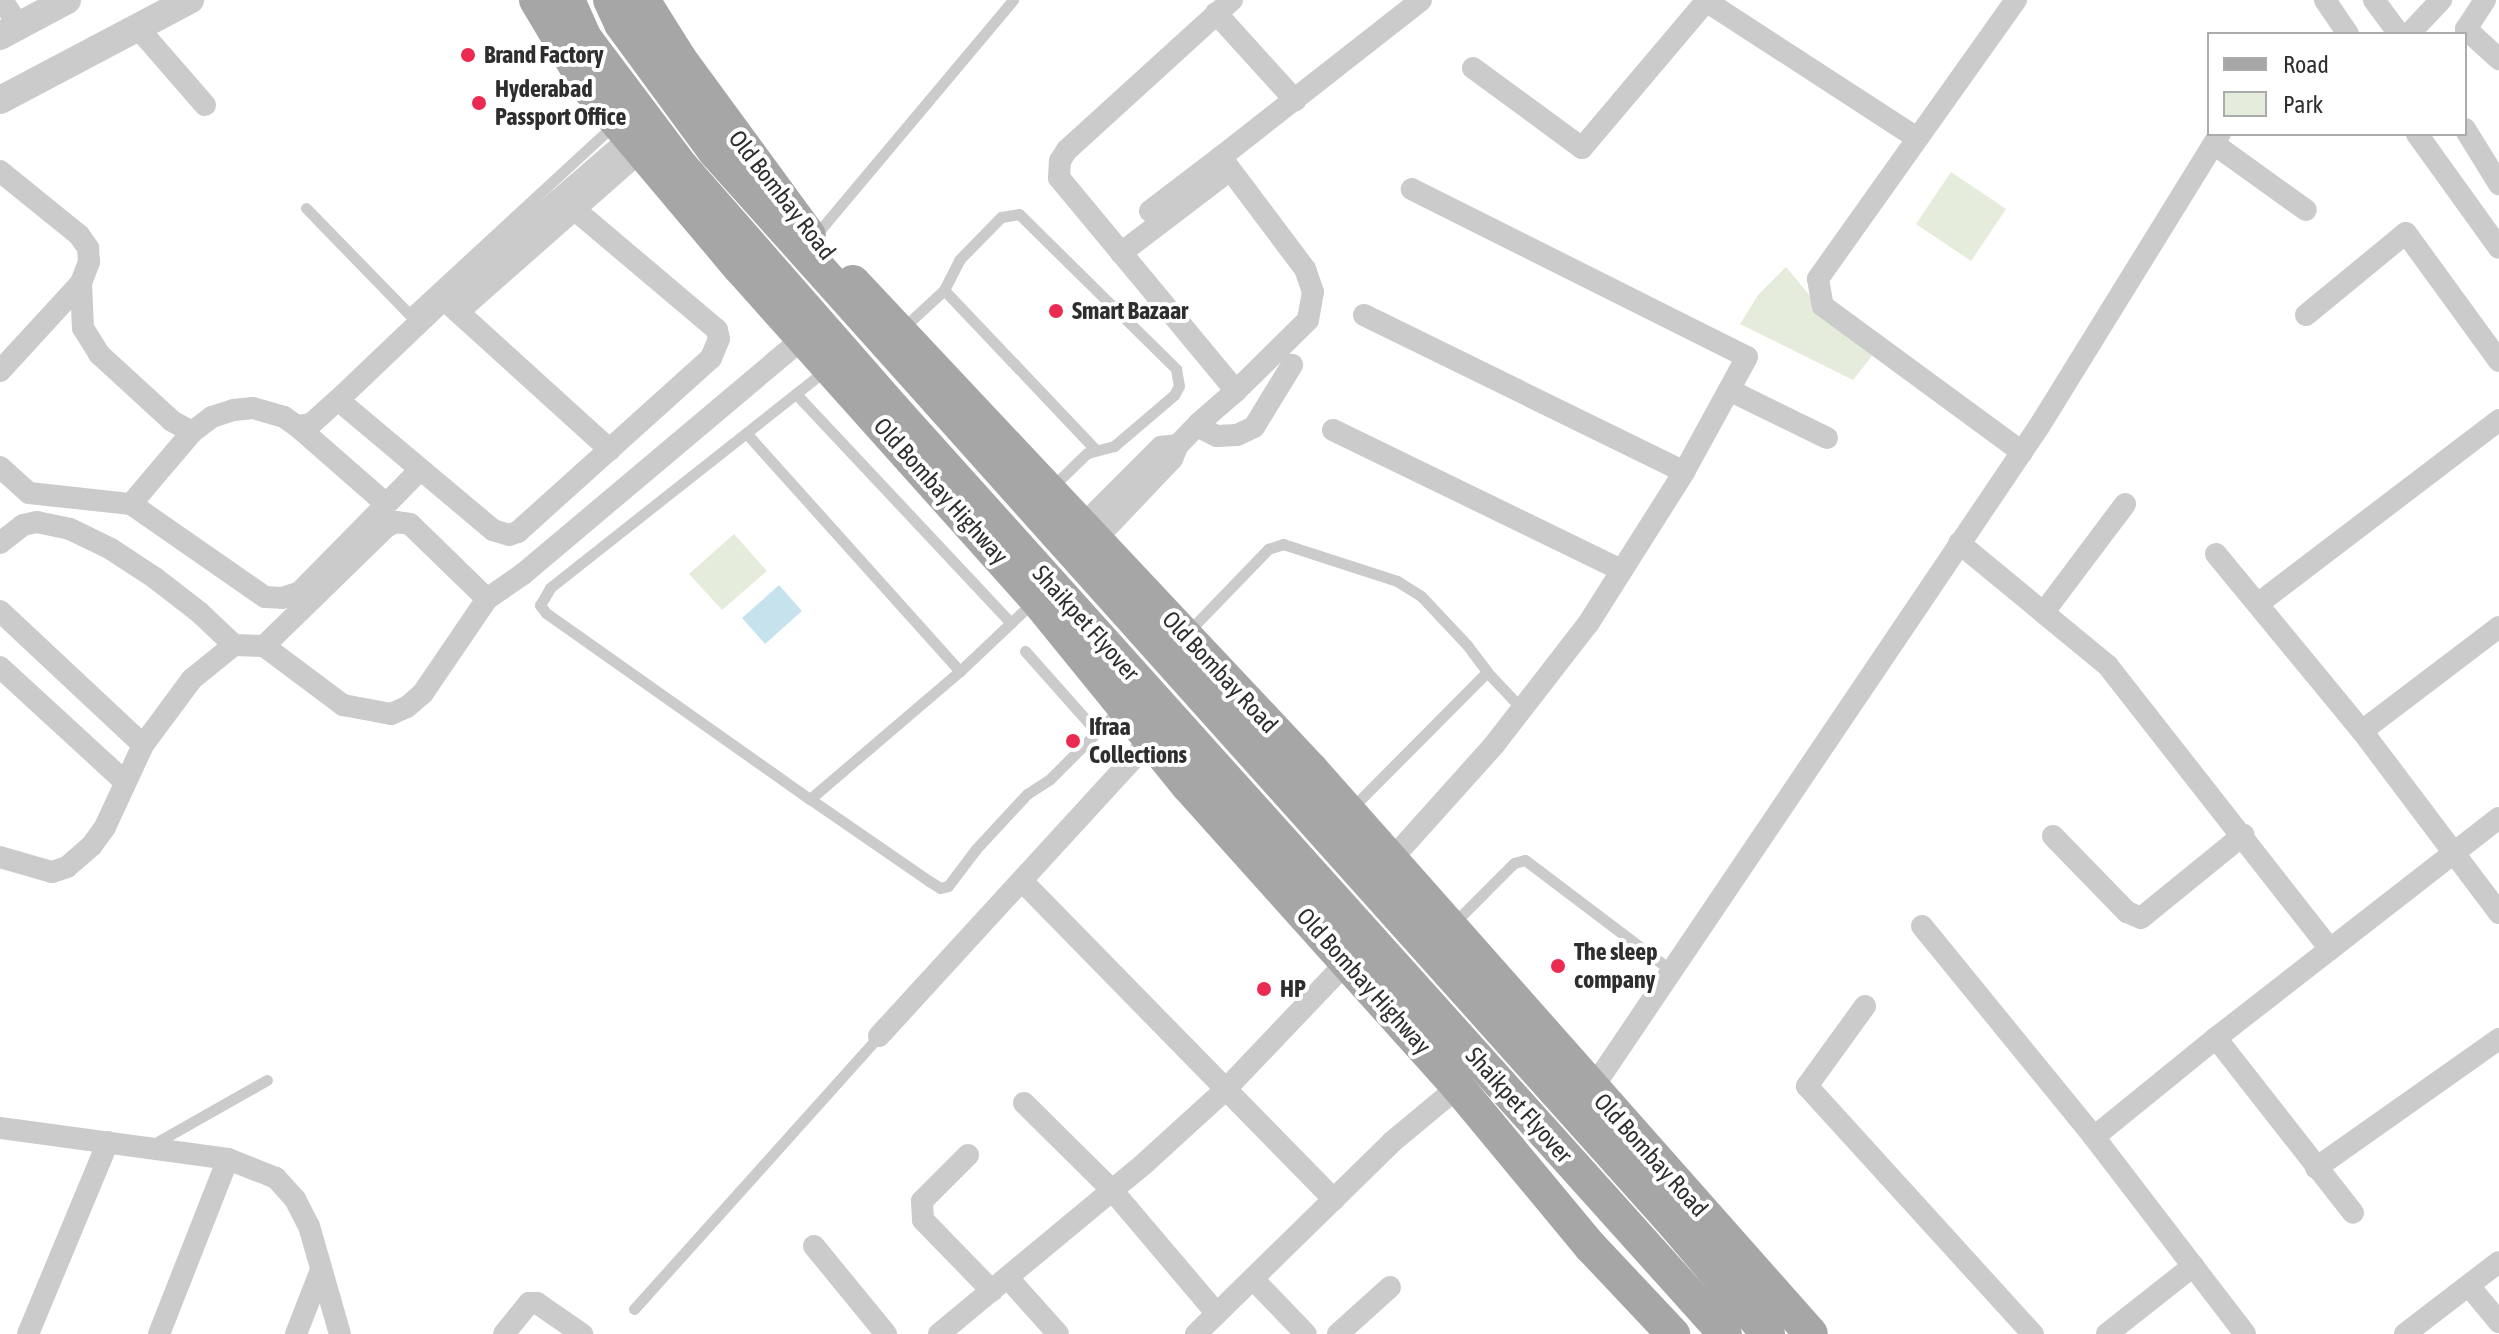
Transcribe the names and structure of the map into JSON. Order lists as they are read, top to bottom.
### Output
{
  "streets": {
    "main road": ["Old Bombay Road", "Old Bombay Highway", "Shaikpet Flyover"]
  },
  "places": [
    "Brand Factory",
    "Hyderabad Passport Office",
    "Smart Bazaar",
    "Ifraa Collections",
    "The sleep company",
    "HP"
  ],
  "legend": ["Road", "Park"]
}
